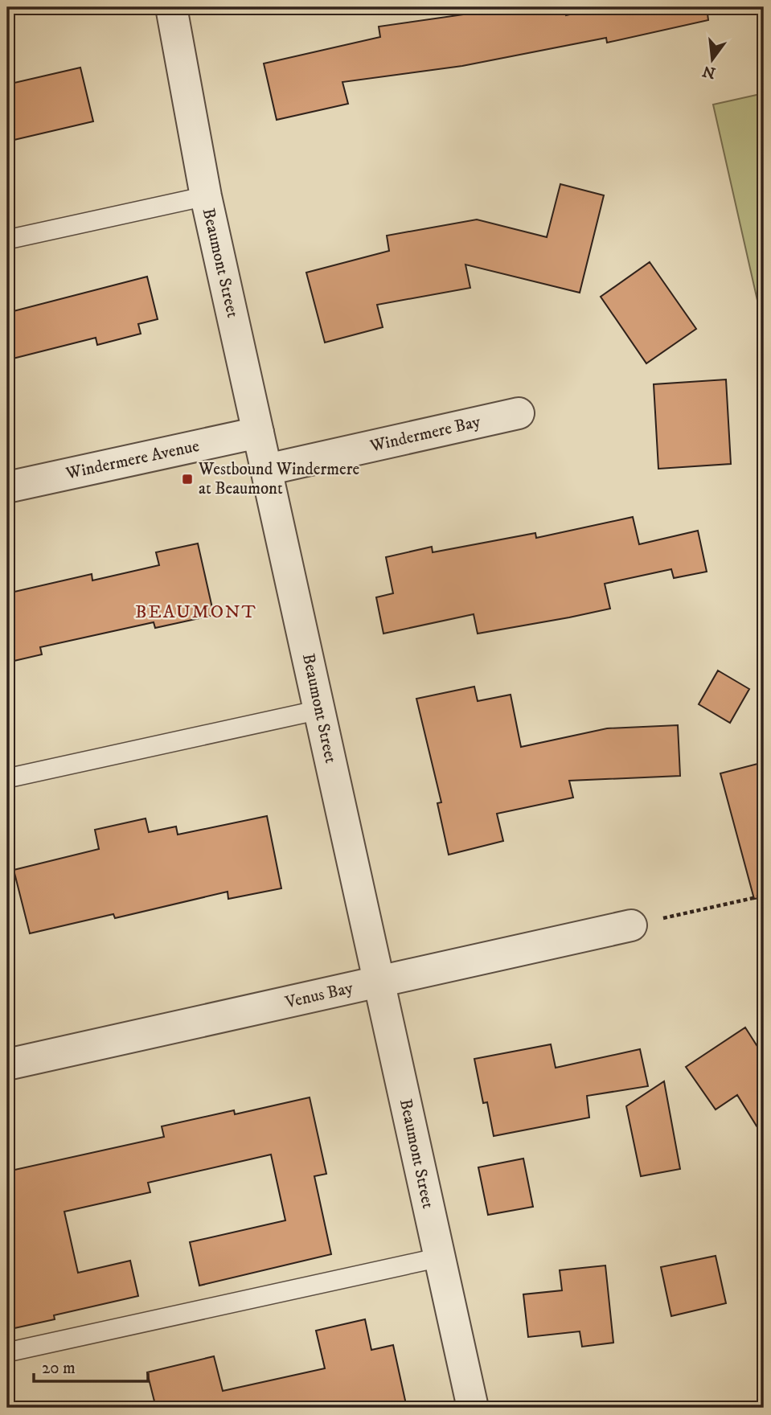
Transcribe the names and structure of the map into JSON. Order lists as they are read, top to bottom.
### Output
{
  "streets": {
    "street": [
      "Beaumont Street",
      "Windermere Bay",
      "Windermere Avenue",
      "Venus Bay"
    ]
  },
  "crossings": [
    ["Beaumont Street", "Windermere Bay"],
    ["Beaumont Street", "Windermere Avenue"],
    ["Beaumont Street", "Venus Bay"]
  ],
  "districts": ["BEAUMONT"],
  "places": {
    "transit": ["Westbound Windermere at Beaumont"]
  },
  "scale_bar": "20 m",
  "north": "bottom"
}
